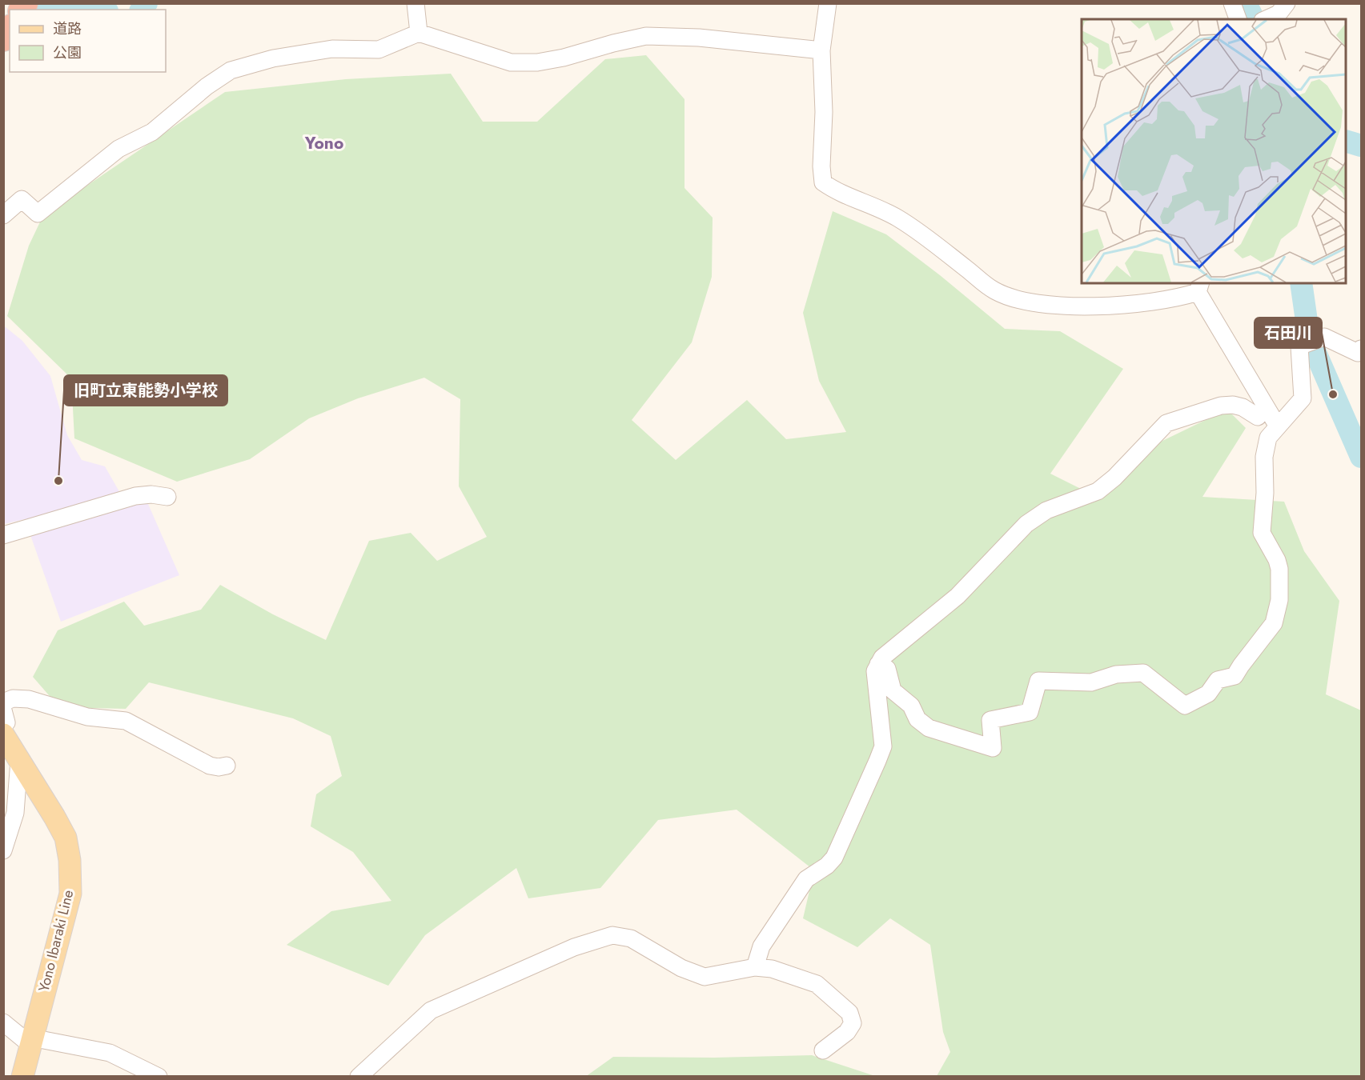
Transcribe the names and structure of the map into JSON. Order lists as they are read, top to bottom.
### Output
{
  "streets": {
    "main road": ["Yono Ibaraki Line"]
  },
  "districts": ["Yono"],
  "places": ["石田川", "旧町立東能勢小学校"],
  "legend": ["道路", "公園"]
}
